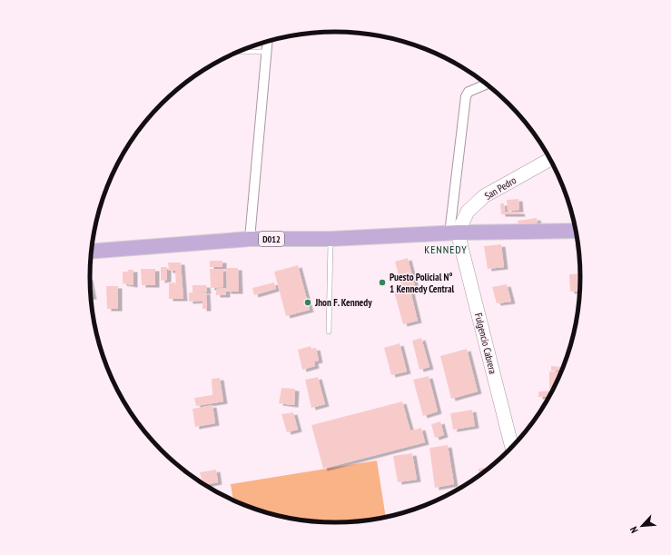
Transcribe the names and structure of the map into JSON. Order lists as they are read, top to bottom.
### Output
{
  "streets": {
    "main road": ["San Pedro", "D012", "Fulgencio Cabrera"]
  },
  "crossings": [
    ["San Pedro", "D012"],
    ["San Pedro", "Fulgencio Cabrera"],
    ["D012", "Fulgencio Cabrera"]
  ],
  "districts": ["KENNEDY"],
  "places": ["Puesto Policial N° 1 Kennedy Central", "Jhon F. Kennedy"],
  "north": "bottom left"
}
